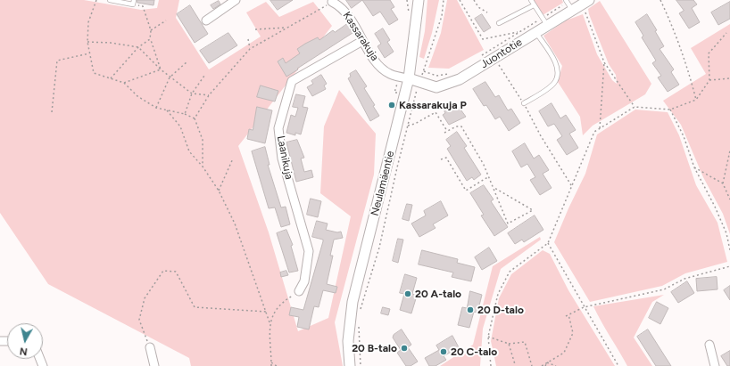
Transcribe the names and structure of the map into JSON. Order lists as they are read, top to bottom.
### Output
{
  "streets": {
    "street": [
      "Kassarakuja",
      "Juontotie",
      "Laanikuja",
      "Neulamäentie"
    ]
  },
  "crossings": [
    ["Kassarakuja", "Juontotie"],
    ["Kassarakuja", "Laanikuja"],
    ["Kassarakuja", "Neulamäentie"],
    ["Juontotie", "Neulamäentie"]
  ],
  "places": [
    "Kassarakuja P",
    "20 A-talo",
    "20 D-talo",
    "20 B-talo",
    "20 C-talo"
  ],
  "north": "bottom"
}
